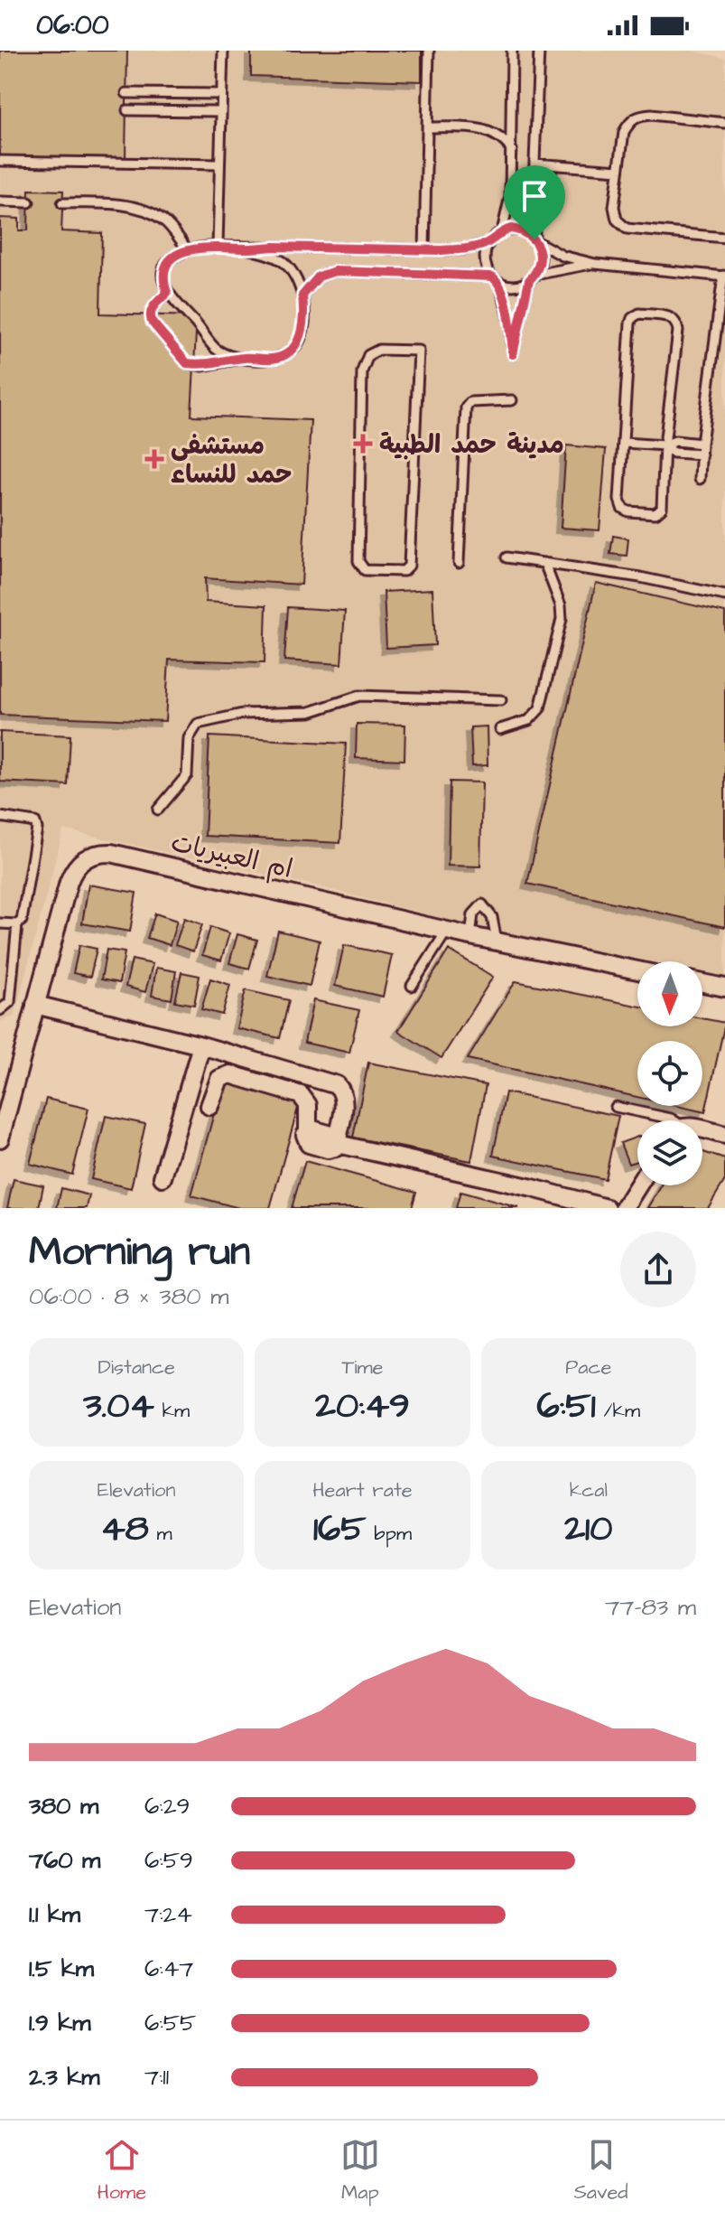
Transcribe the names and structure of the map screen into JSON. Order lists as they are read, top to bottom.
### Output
{
  "streets": {
    "street": ["ام العبيريات"]
  },
  "places": {
    "health": ["مدينة حمد الطبية", "مستشفى حمد للنساء"]
  },
  "north": "bottom",
  "page": {
    "status": "06:00",
    "heading": ["Morning run", "06:00 · 8 × 380 m"],
    "stats": [
      ["Distance", "3.04 km"],
      ["Time", "20:49"],
      ["Pace", "6:51 /km"],
      ["Elevation", "48 m"],
      ["Heart rate", "165 bpm"],
      ["kcal", "210"]
    ],
    "chart": ["Elevation", "77–83 m"],
    "list": [
      {
        "name": "380 m",
        "note": "6:29"
      },
      {
        "name": "760 m",
        "note": "6:59"
      },
      {
        "name": "1.1 km",
        "note": "7:24"
      },
      {
        "name": "1.5 km",
        "note": "6:47"
      },
      {
        "name": "1.9 km",
        "note": "6:55"
      },
      {
        "name": "2.3 km",
        "note": "7:11"
      }
    ],
    "tabs": ["Home", "Map", "Saved"]
  }
}
